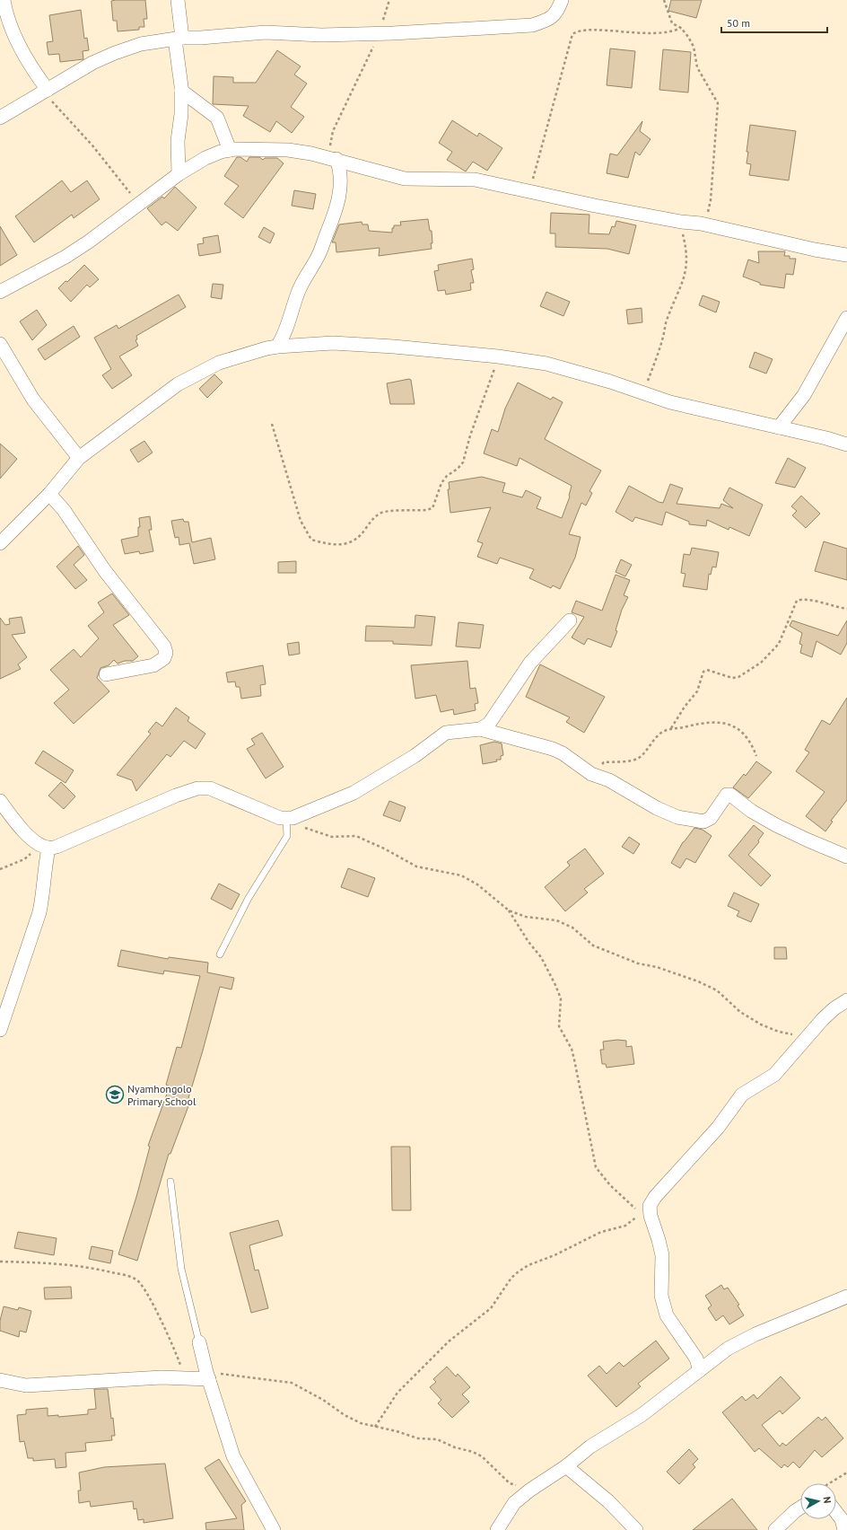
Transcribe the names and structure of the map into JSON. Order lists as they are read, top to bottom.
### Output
{
  "places": {
    "school or university": ["Nyamhongolo Primary School"]
  },
  "scale_bar": "50 m",
  "north": "right"
}
